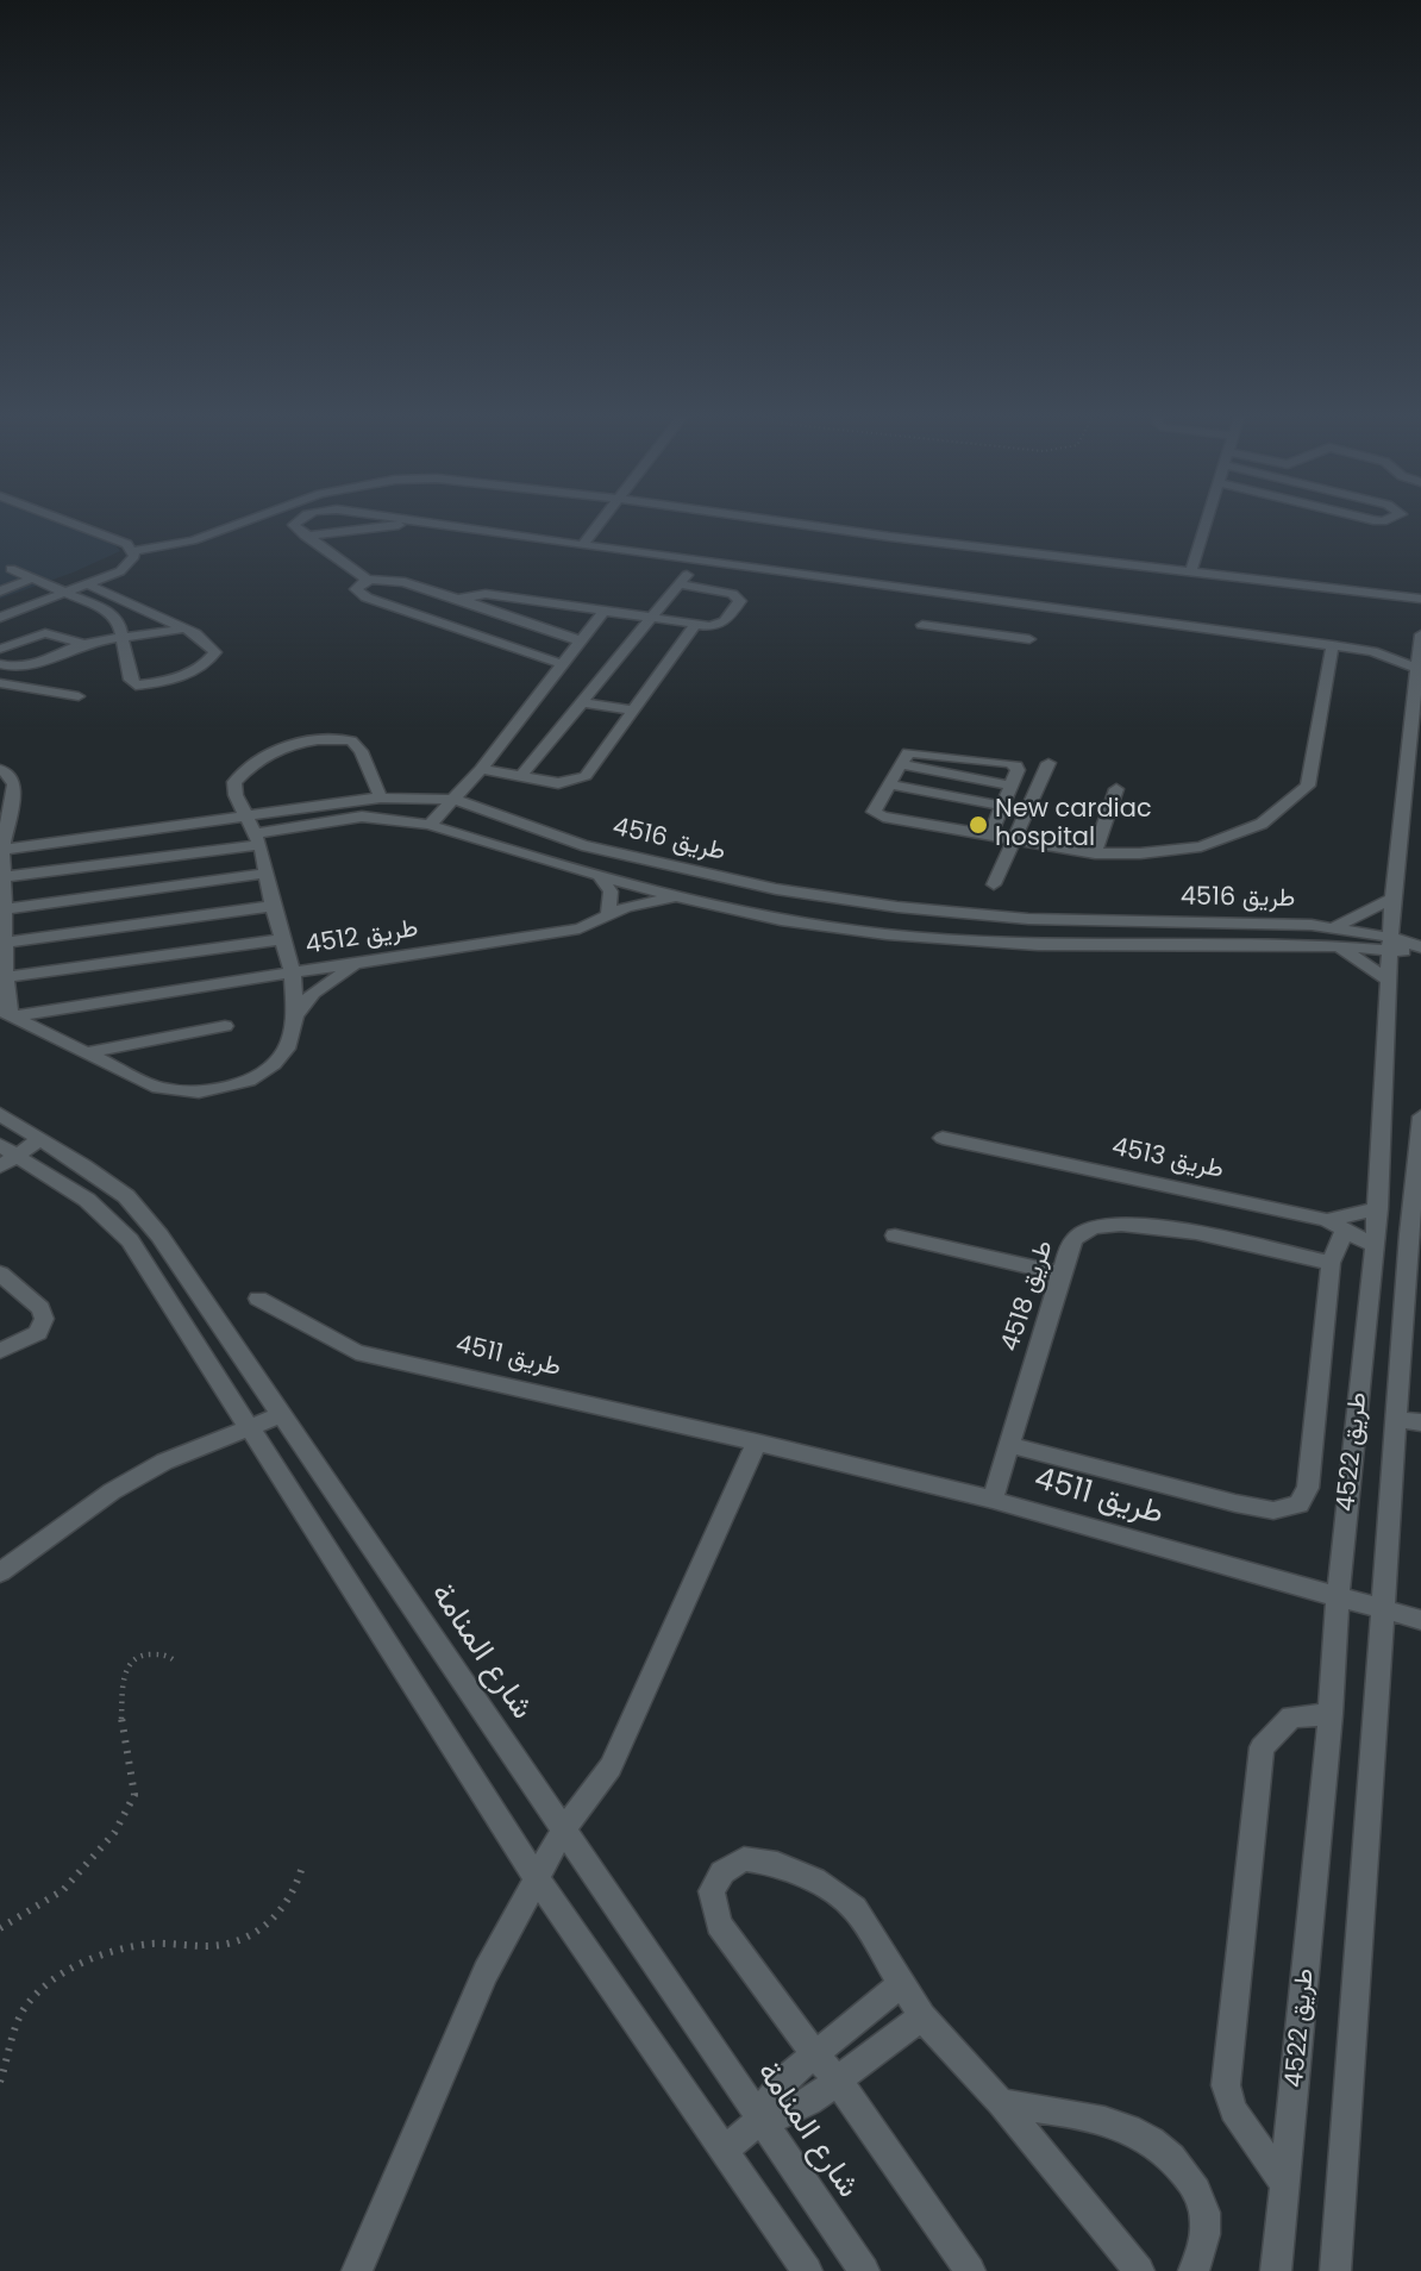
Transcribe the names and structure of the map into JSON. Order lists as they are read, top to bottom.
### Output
{
  "streets": {
    "street": [
      "طريق 4516",
      "طريق 4512",
      "طريق 4513",
      "طريق 4518",
      "طريق 4511",
      "طريق 4522",
      "شارع المنامة"
    ]
  },
  "crossings": [
    ["طريق 4516", "طريق 4512"],
    ["طريق 4516", "طريق 4522"],
    ["طريق 4513", "طريق 4522"],
    ["طريق 4518", "طريق 4511"],
    ["طريق 4511", "طريق 4522"]
  ],
  "places": ["New cardiac hospital"]
}
